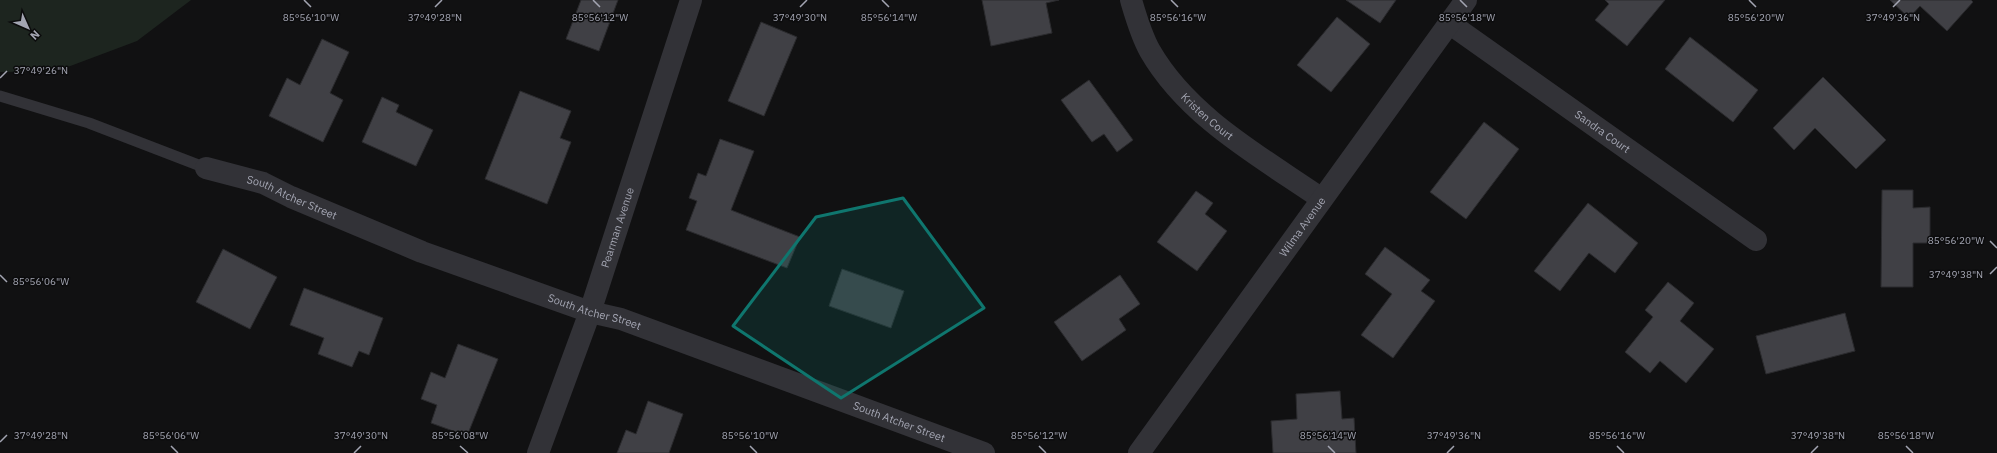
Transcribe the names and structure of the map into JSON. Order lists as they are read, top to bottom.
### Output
{
  "streets": {
    "street": [
      "Kristen Court",
      "Sandra Court",
      "South Atcher Street",
      "Wilma Avenue",
      "Pearman Avenue"
    ]
  },
  "crossings": [
    ["Kristen Court", "Wilma Avenue"],
    ["Sandra Court", "Wilma Avenue"],
    ["South Atcher Street", "Pearman Avenue"]
  ],
  "north": "bottom right",
  "coordinates": [
    "85°56'10\"W",
    "37°49'28\"N",
    "85°56'12\"W",
    "37°49'30\"N",
    "85°56'14\"W",
    "85°56'16\"W",
    "85°56'18\"W",
    "85°56'20\"W",
    "37°49'36\"N",
    "37°49'26\"N",
    "37°49'38\"N",
    "85°56'06\"W",
    "85°56'08\"W"
  ]
}
